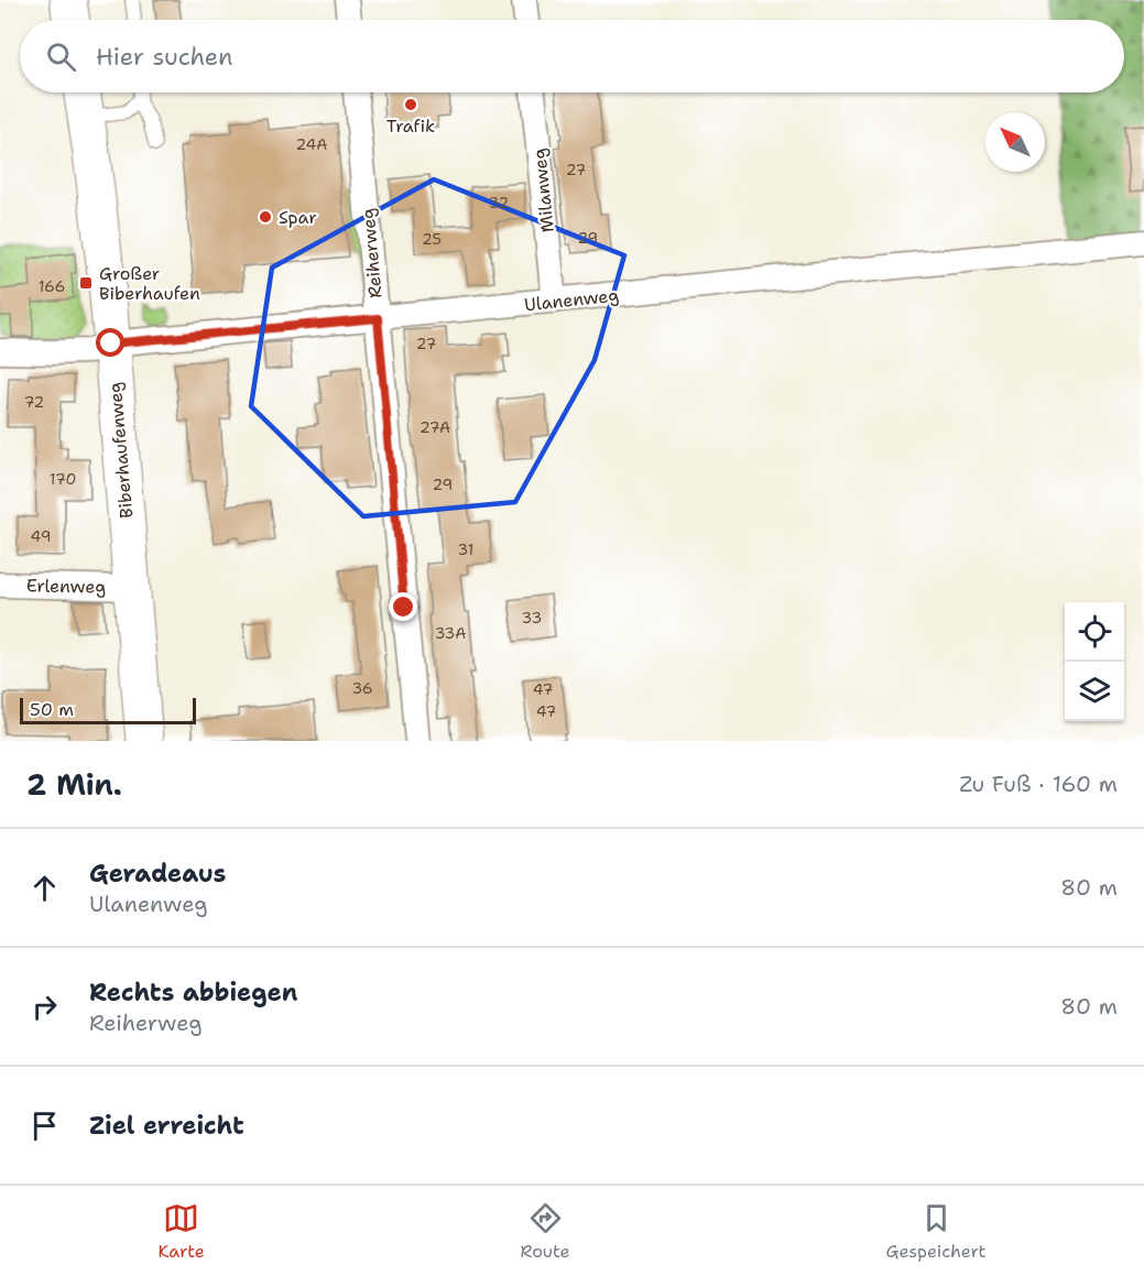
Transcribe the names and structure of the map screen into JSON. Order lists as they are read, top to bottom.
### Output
{
  "streets": {
    "main road": ["Biberhaufenweg"],
    "street": [
      "Milanweg",
      "Reiherweg",
      "Ulanenweg",
      "Erlenweg"
    ]
  },
  "crossings": [
    ["Milanweg", "Ulanenweg"],
    ["Reiherweg", "Ulanenweg"],
    ["Ulanenweg", "Biberhaufenweg"],
    ["Biberhaufenweg", "Erlenweg"]
  ],
  "places": {
    "other": ["Trafik", "Spar"],
    "transit": ["Großer Biberhaufen"]
  },
  "house_numbers": [
    "24A",
    "27",
    "32",
    "29",
    "25",
    "166",
    "27",
    "72",
    "27A",
    "170",
    "29",
    "49",
    "31",
    "33",
    "33A",
    "36",
    "47",
    "47"
  ],
  "scale_bar": "50 m",
  "north": "top left",
  "page": {
    "search": "Hier suchen",
    "scale": "50 m",
    "heading": ["2 Min.", "Zu Fuß · 160 m"],
    "list": [
      ["Geradeaus", "Ulanenweg", "80 m"],
      ["Rechts abbiegen", "Reiherweg", "80 m"],
      "Ziel erreicht"
    ],
    "nav": ["Karte", "Route", "Gespeichert"]
  }
}
